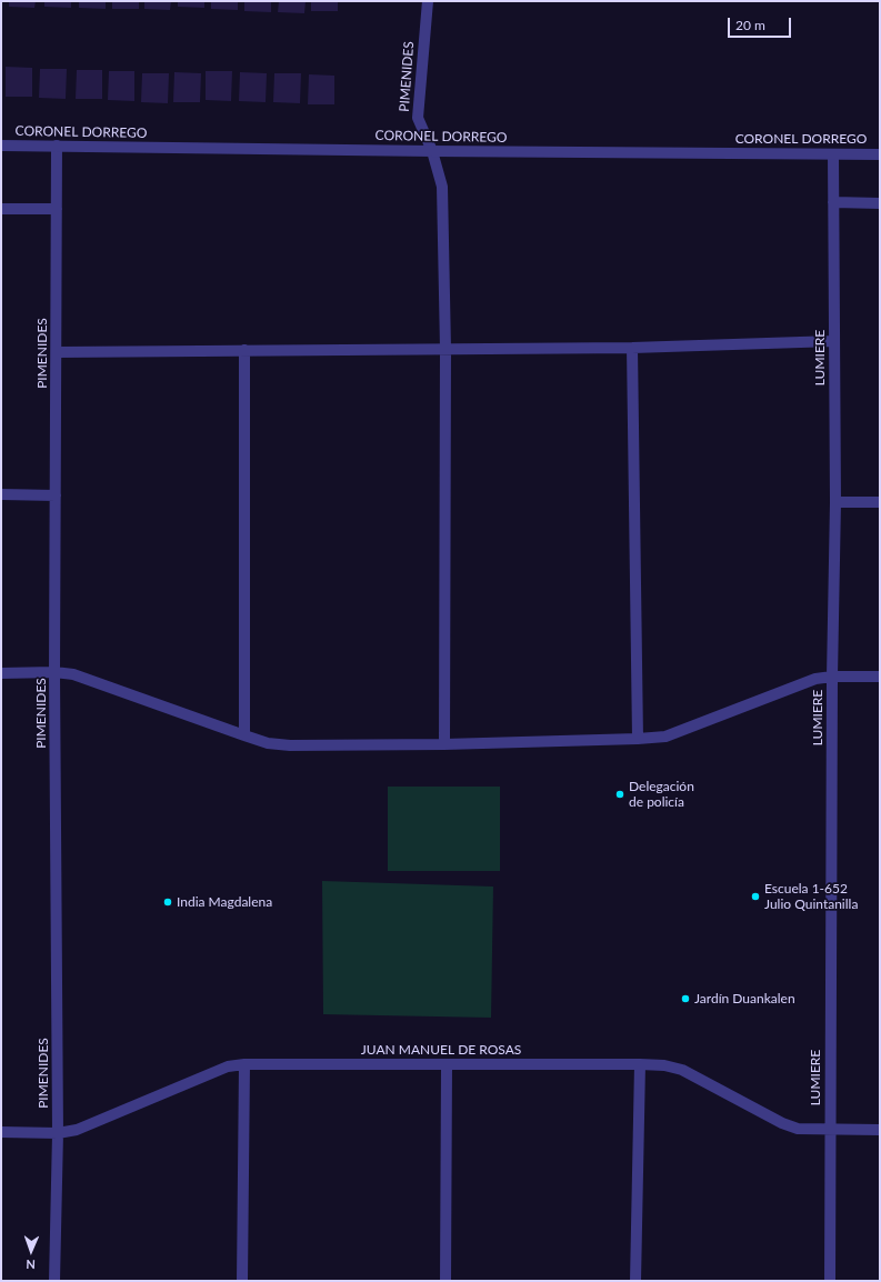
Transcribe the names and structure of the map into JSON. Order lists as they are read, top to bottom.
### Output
{
  "streets": {
    "street": [
      "PIMENIDES",
      "CORONEL DORREGO",
      "LUMIERE",
      "JUAN MANUEL DE ROSAS"
    ]
  },
  "crossings": [
    ["PIMENIDES", "CORONEL DORREGO"],
    ["PIMENIDES", "JUAN MANUEL DE ROSAS"],
    ["CORONEL DORREGO", "LUMIERE"],
    ["LUMIERE", "JUAN MANUEL DE ROSAS"]
  ],
  "places": [
    "Delegación de policía",
    "Escuela 1-652 Julio Quintanilla",
    "India Magdalena",
    "Jardín Duankalen"
  ],
  "scale_bar": "20 m",
  "north": "bottom"
}
